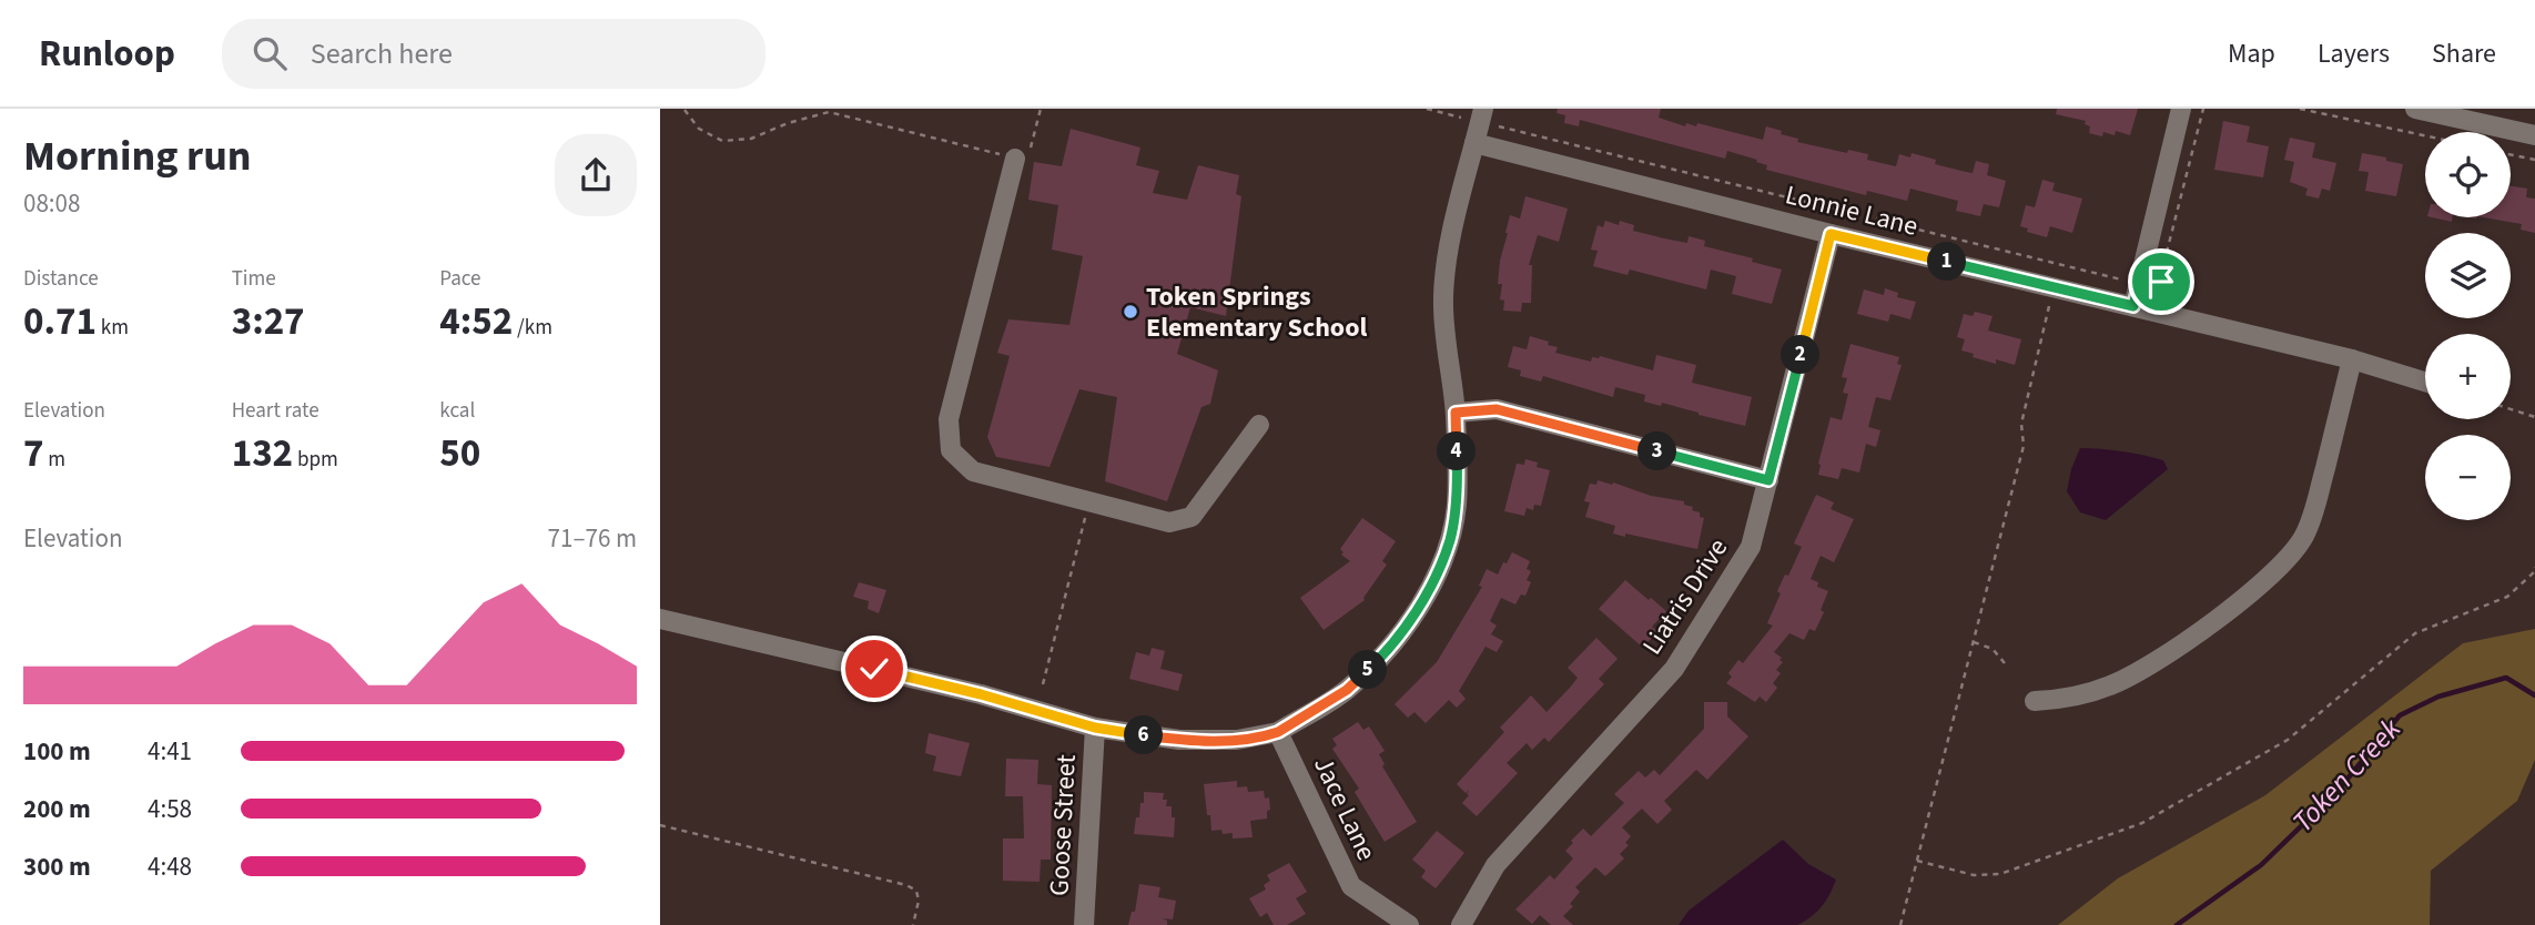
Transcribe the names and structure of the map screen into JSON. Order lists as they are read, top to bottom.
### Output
{
  "streets": {
    "street": [
      "Lonnie Lane",
      "Liatris Drive",
      "Jace Lane",
      "Goose Street"
    ]
  },
  "crossings": [
    ["Lonnie Lane", "Liatris Drive"]
  ],
  "water": ["Token Creek"],
  "places": ["Token Springs Elementary School"],
  "page": {
    "header": "Runloop",
    "search": "Search here",
    "nav": ["Map", "Layers", "Share"],
    "heading": ["Morning run", "08:08"],
    "map_buttons": ["+", "−"],
    "stats": [
      ["Distance", "0.71 km"],
      ["Time", "3:27"],
      ["Pace", "4:52 /km"],
      ["Elevation", "7 m"],
      ["Heart rate", "132 bpm"],
      ["kcal", "50"]
    ],
    "pins": [
      "1",
      "2",
      "3",
      "4",
      "5",
      "6"
    ],
    "chart": ["Elevation", "71–76 m"],
    "list": [
      {
        "name": "100 m",
        "note": "4:41"
      },
      {
        "name": "200 m",
        "note": "4:58"
      },
      {
        "name": "300 m",
        "note": "4:48"
      }
    ]
  }
}
